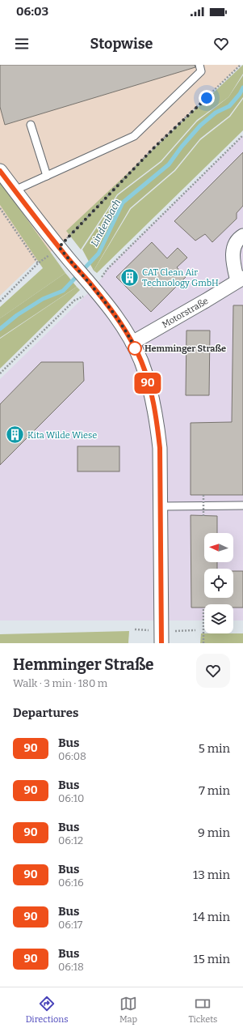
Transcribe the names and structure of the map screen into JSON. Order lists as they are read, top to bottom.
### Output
{
  "streets": {
    "street": ["Motorstraße"]
  },
  "water": ["Lindenbach"],
  "places": {
    "building": ["CAT Clean Air Technology GmbH", "Kita Wilde Wiese"],
    "other": ["Hemminger Straße"]
  },
  "lines": ["bus line 90"],
  "north": "left",
  "page": {
    "status": "06:03",
    "header": "Stopwise",
    "on_map": "90",
    "heading": [
      ["Hemminger Straße", "Walk · 3 min · 180 m"],
      "Departures"
    ],
    "list": [
      {
        "mark": "90",
        "name": "Bus",
        "note": "06:08",
        "value": "5 min"
      },
      {
        "mark": "90",
        "name": "Bus",
        "note": "06:10",
        "value": "7 min"
      },
      {
        "mark": "90",
        "name": "Bus",
        "note": "06:12",
        "value": "9 min"
      },
      {
        "mark": "90",
        "name": "Bus",
        "note": "06:16",
        "value": "13 min"
      },
      {
        "mark": "90",
        "name": "Bus",
        "note": "06:17",
        "value": "14 min"
      },
      {
        "mark": "90",
        "name": "Bus",
        "note": "06:18",
        "value": "15 min"
      }
    ],
    "tabs": ["Directions", "Map", "Tickets"]
  }
}
